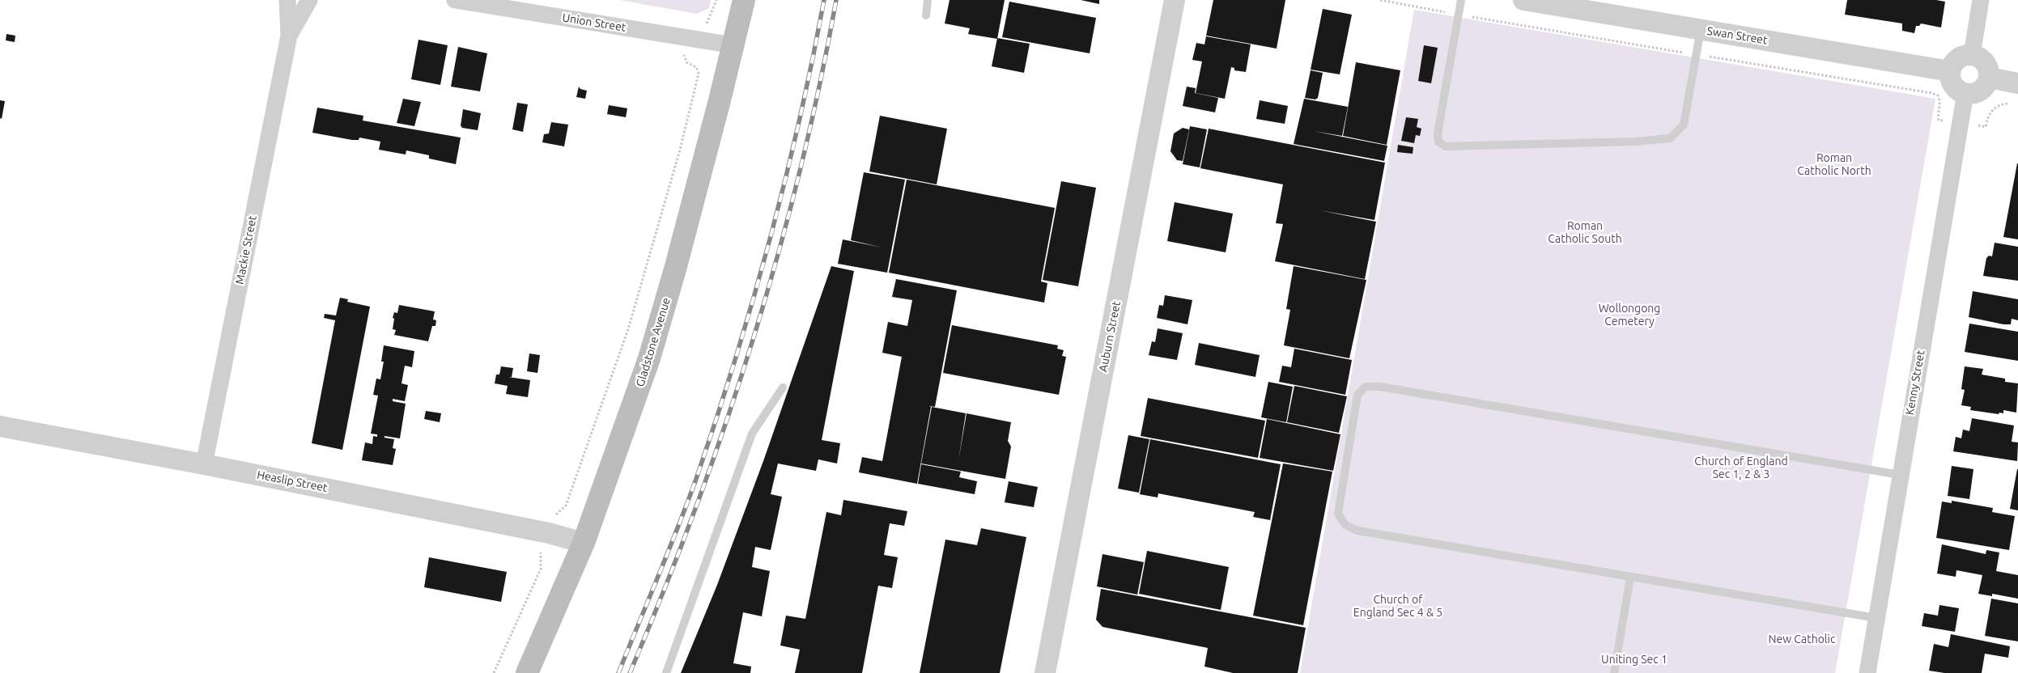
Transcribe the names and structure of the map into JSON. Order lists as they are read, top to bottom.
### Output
{
  "streets": {
    "main road": ["Gladstone Avenue"],
    "street": [
      "Union Street",
      "Swan Street",
      "Mackie Street",
      "Auburn Street",
      "Kenny Street",
      "Heaslip Street"
    ]
  },
  "crossings": [
    ["Union Street", "Gladstone Avenue"],
    ["Swan Street", "Kenny Street"],
    ["Mackie Street", "Heaslip Street"],
    ["Gladstone Avenue", "Heaslip Street"]
  ],
  "parks": [
    "Roman Catholic North",
    "Roman Catholic South",
    "Wollongong Cemetery",
    "Church of England Sec 1, 2 & 3",
    "Church of England Sec 4 & 5",
    "New Catholic",
    "Uniting Sec 1"
  ]
}
